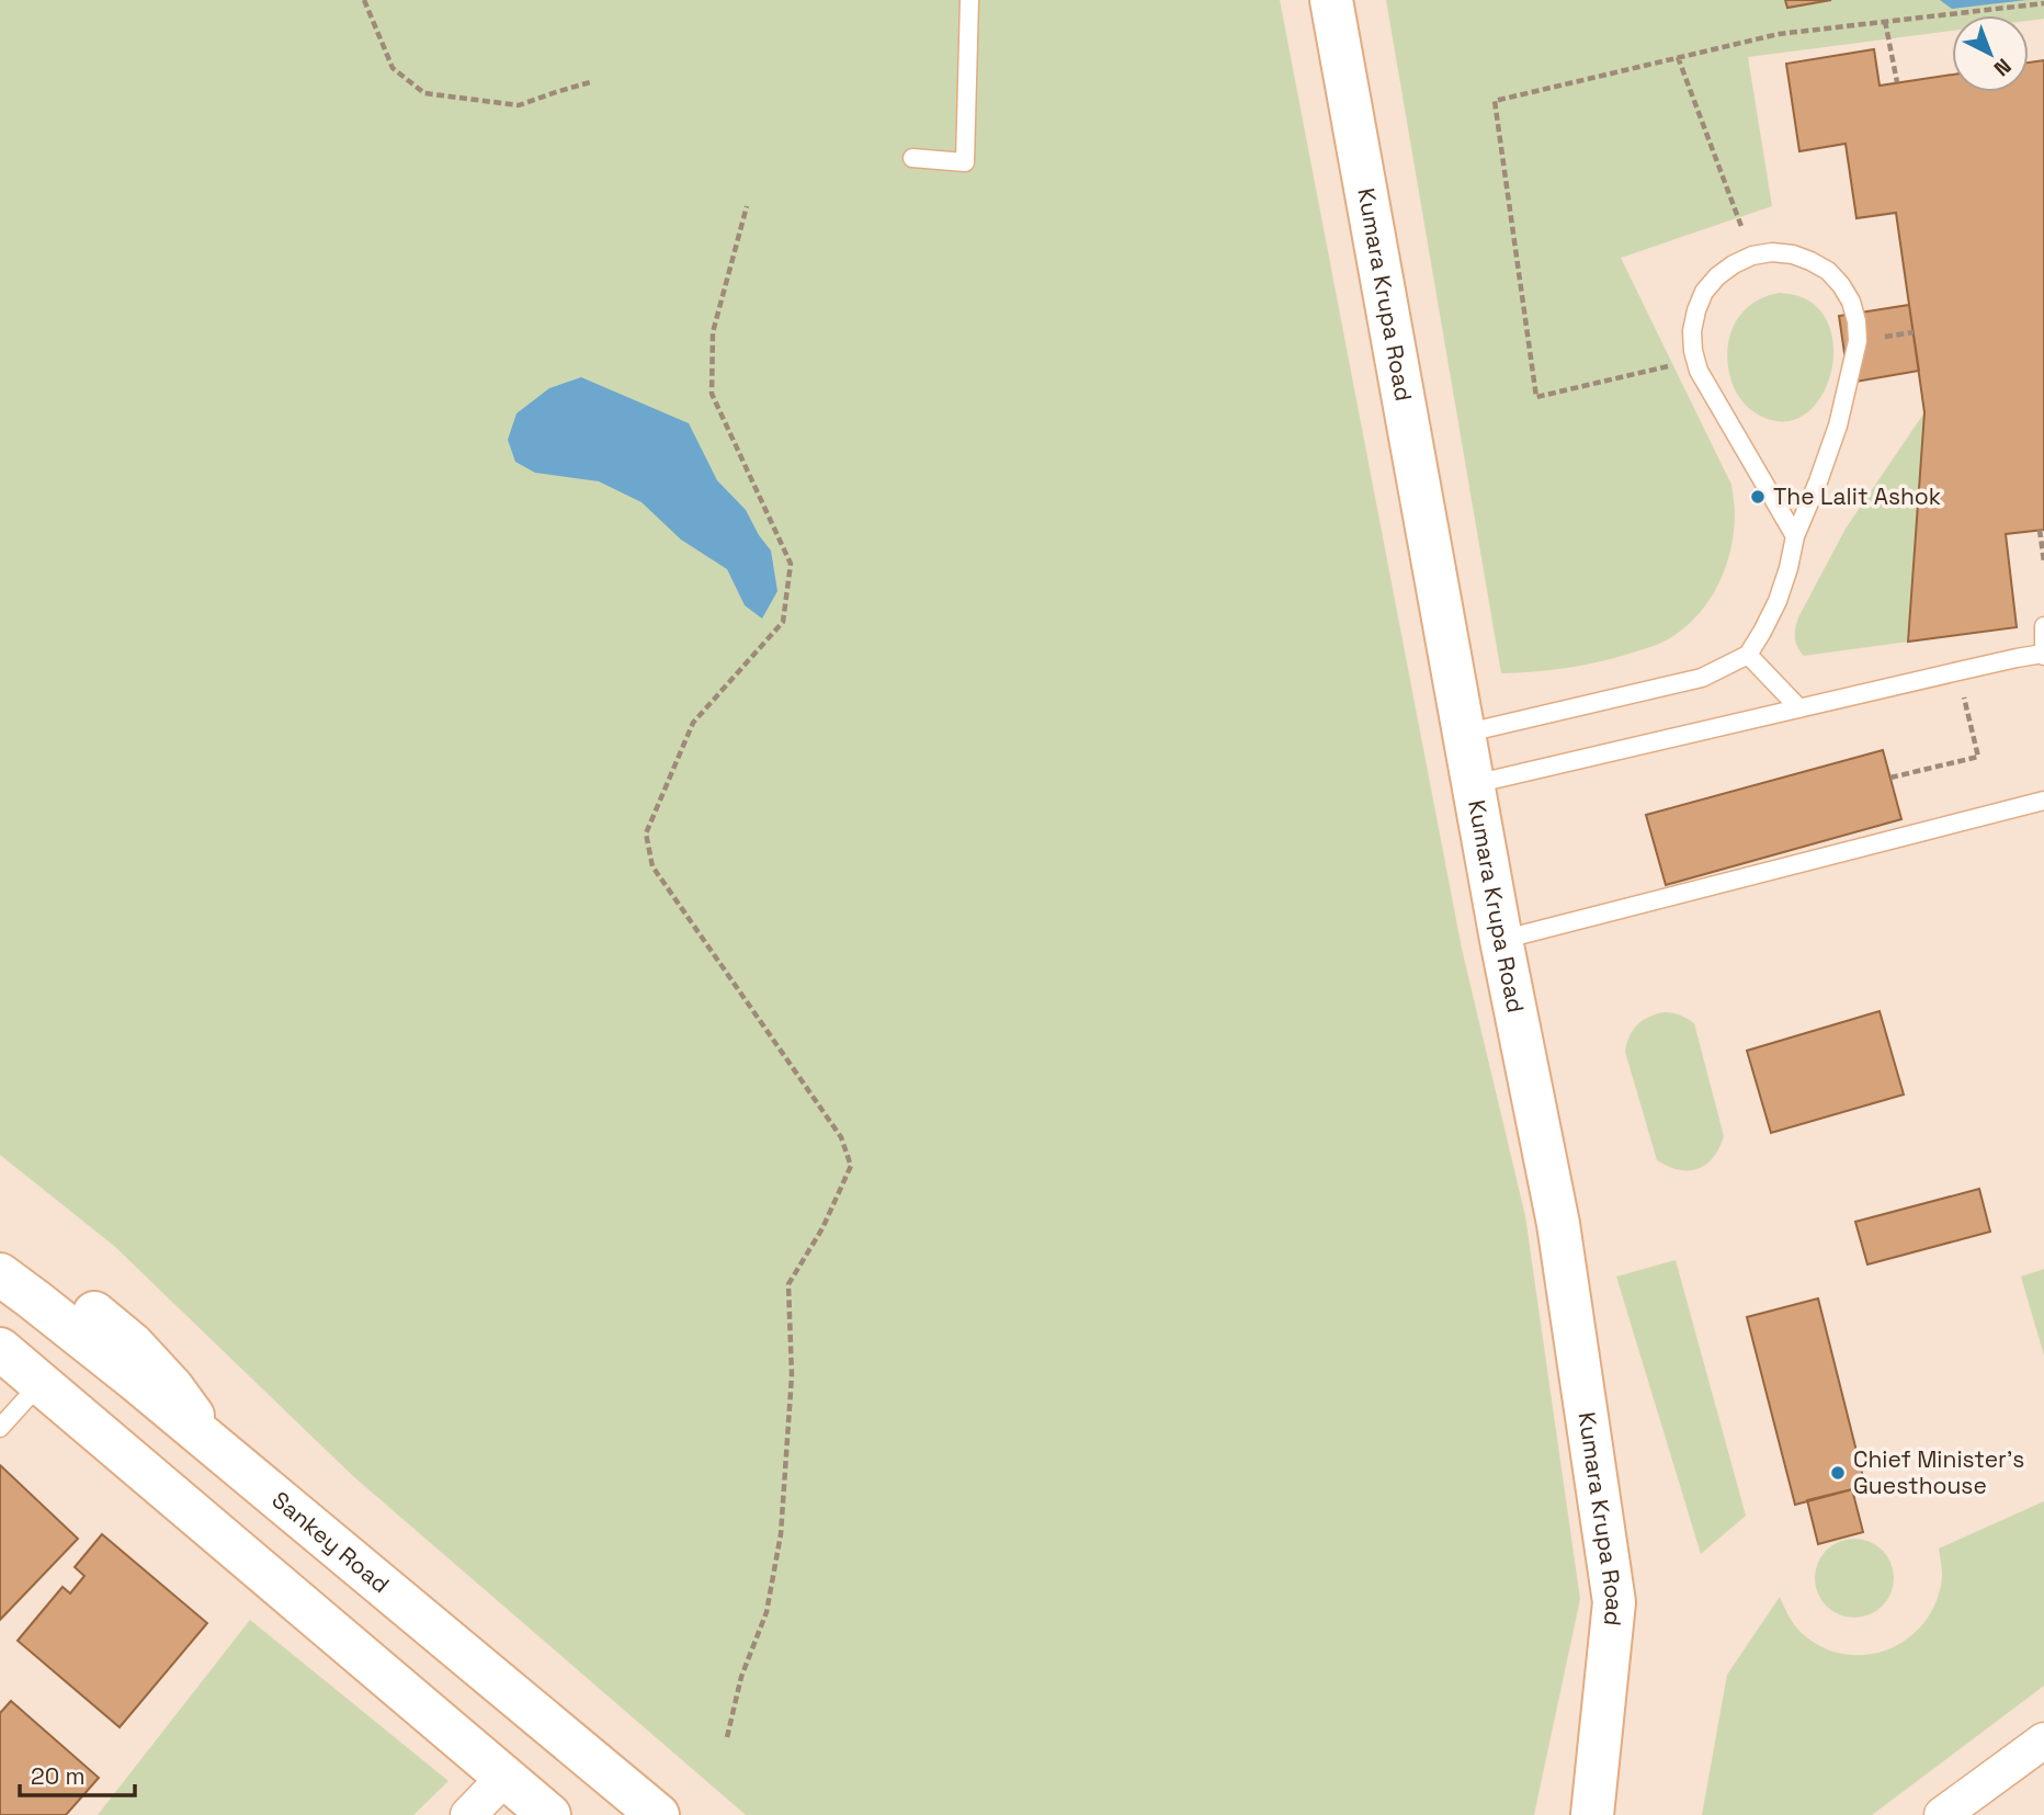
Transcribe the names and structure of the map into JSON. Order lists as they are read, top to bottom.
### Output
{
  "streets": {
    "street": ["Kumara Krupa Road", "Sankey Road"]
  },
  "places": ["The Lalit Ashok", "Chief Minister's Guesthouse"],
  "scale_bar": "20 m",
  "north": "bottom right"
}
